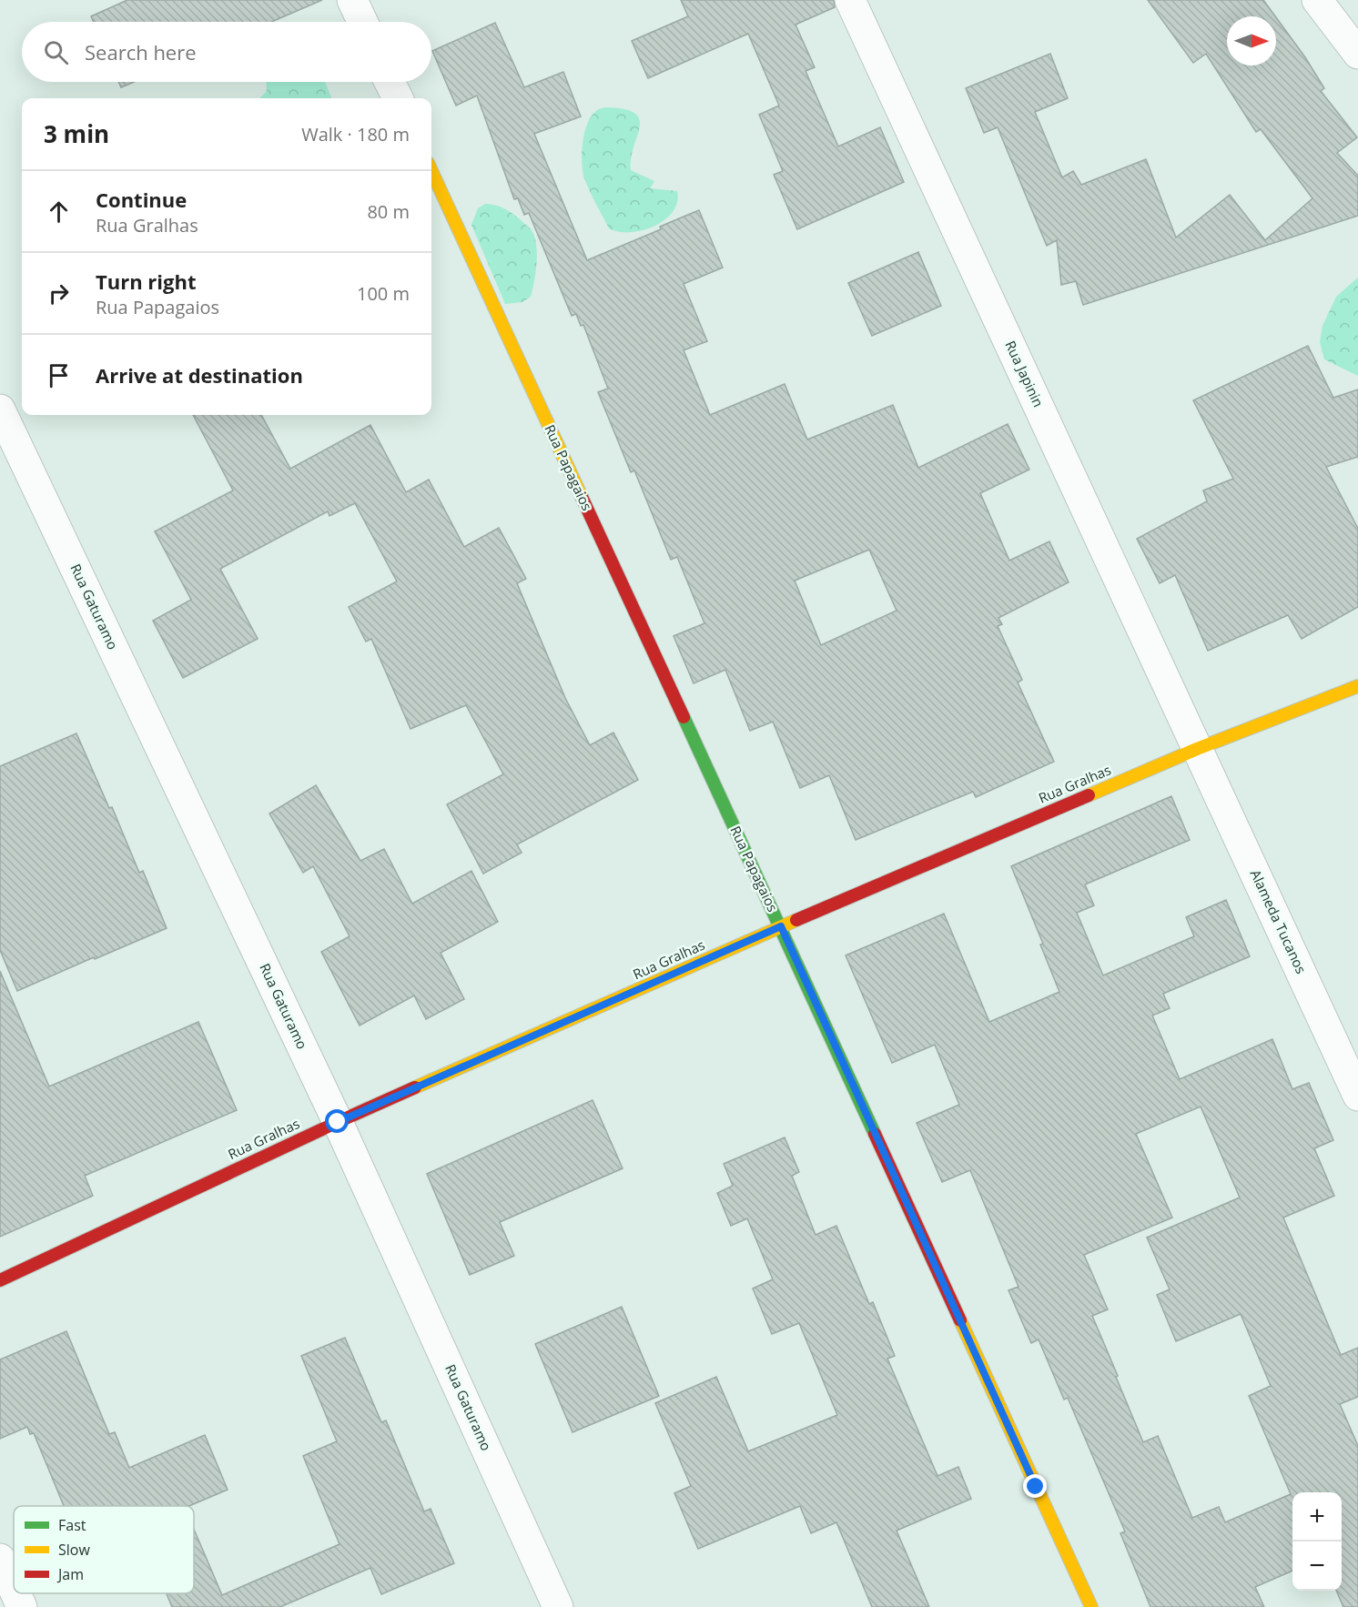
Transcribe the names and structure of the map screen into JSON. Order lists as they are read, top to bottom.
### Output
{
  "streets": {
    "street": [
      "Rua Japinin",
      "Rua Papagaios",
      "Rua Gaturamo",
      "Rua Gralhas",
      "Alameda Tucanos"
    ]
  },
  "crossings": [
    ["Rua Japinin", "Rua Gralhas"],
    ["Rua Japinin", "Alameda Tucanos"],
    ["Rua Papagaios", "Rua Gralhas"],
    ["Rua Gaturamo", "Rua Gralhas"],
    ["Rua Gralhas", "Alameda Tucanos"]
  ],
  "legend": ["Fast", "Slow", "Jam"],
  "north": "right",
  "page": {
    "search": "Search here",
    "heading": ["3 min", "Walk · 180 m"],
    "list": [
      ["Continue", "Rua Gralhas", "80 m"],
      ["Turn right", "Rua Papagaios", "100 m"],
      "Arrive at destination"
    ],
    "map_buttons": ["+", "−"]
  }
}
